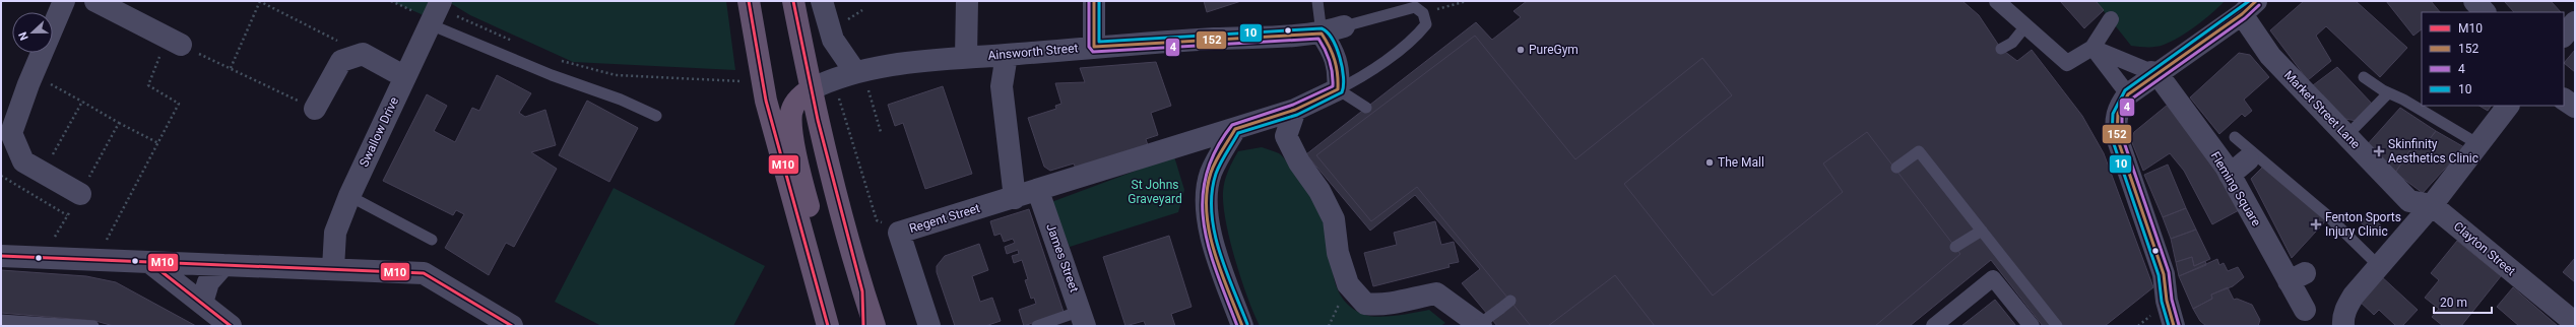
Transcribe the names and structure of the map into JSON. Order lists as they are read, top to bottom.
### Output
{
  "streets": {
    "street": [
      "Ainsworth Street",
      "Market Street Lane",
      "Swallow Drive",
      "Fleming Square",
      "Regent Street",
      "Clayton Street",
      "James Street"
    ]
  },
  "crossings": [
    ["Market Street Lane", "Clayton Street"]
  ],
  "parks": ["St Johns Graveyard"],
  "places": {
    "other": ["PureGym", "The Mall"],
    "health": ["Skinfinity Aesthetics Clinic", "Fenton Sports Injury Clinic"]
  },
  "lines": [
    "transit line M10",
    "transit line 152",
    "transit line 4",
    "transit line 10"
  ],
  "legend": [
    "M10",
    "152",
    "4",
    "10"
  ],
  "scale_bar": "20 m",
  "north": "left"
}
